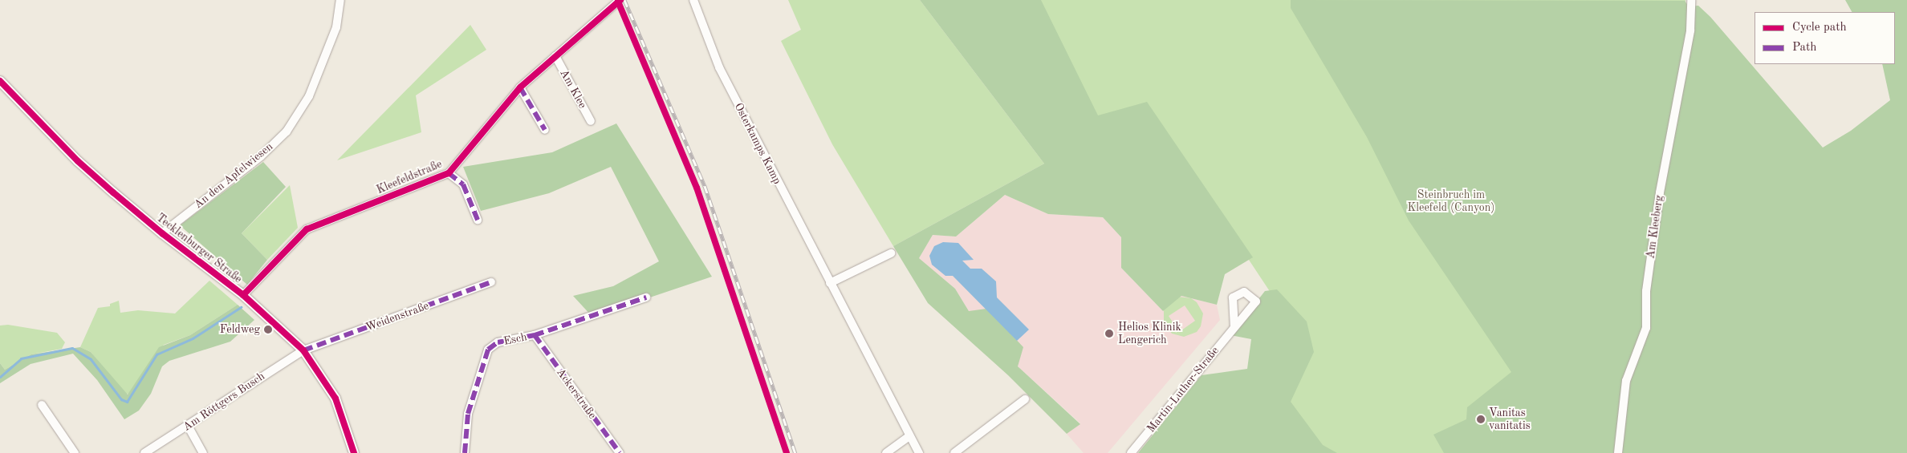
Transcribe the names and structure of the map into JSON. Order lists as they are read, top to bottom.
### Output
{
  "streets": {
    "street": [
      "Am Klee",
      "Osterkamps Kamp",
      "An den Apfelwiesen",
      "Kleefeldstraße",
      "Am Kleeberg",
      "Tecklenburger Straße",
      "Weidenstraße",
      "Esch",
      "Martin-Luther-Straße",
      "Ackerstraße",
      "Am Röttgers Busch"
    ]
  },
  "crossings": [
    ["Am Klee", "Kleefeldstraße"],
    ["An den Apfelwiesen", "Tecklenburger Straße"],
    ["Kleefeldstraße", "Tecklenburger Straße"],
    ["Tecklenburger Straße", "Weidenstraße"],
    ["Tecklenburger Straße", "Am Röttgers Busch"],
    ["Weidenstraße", "Am Röttgers Busch"],
    ["Esch", "Ackerstraße"]
  ],
  "parks": ["Steinbruch im Kleefeld (Canyon)"],
  "places": ["Feldweg", "Helios Klinik Lengerich", "Vanitas vanitatis"],
  "legend": ["Cycle path", "Path"]
}
